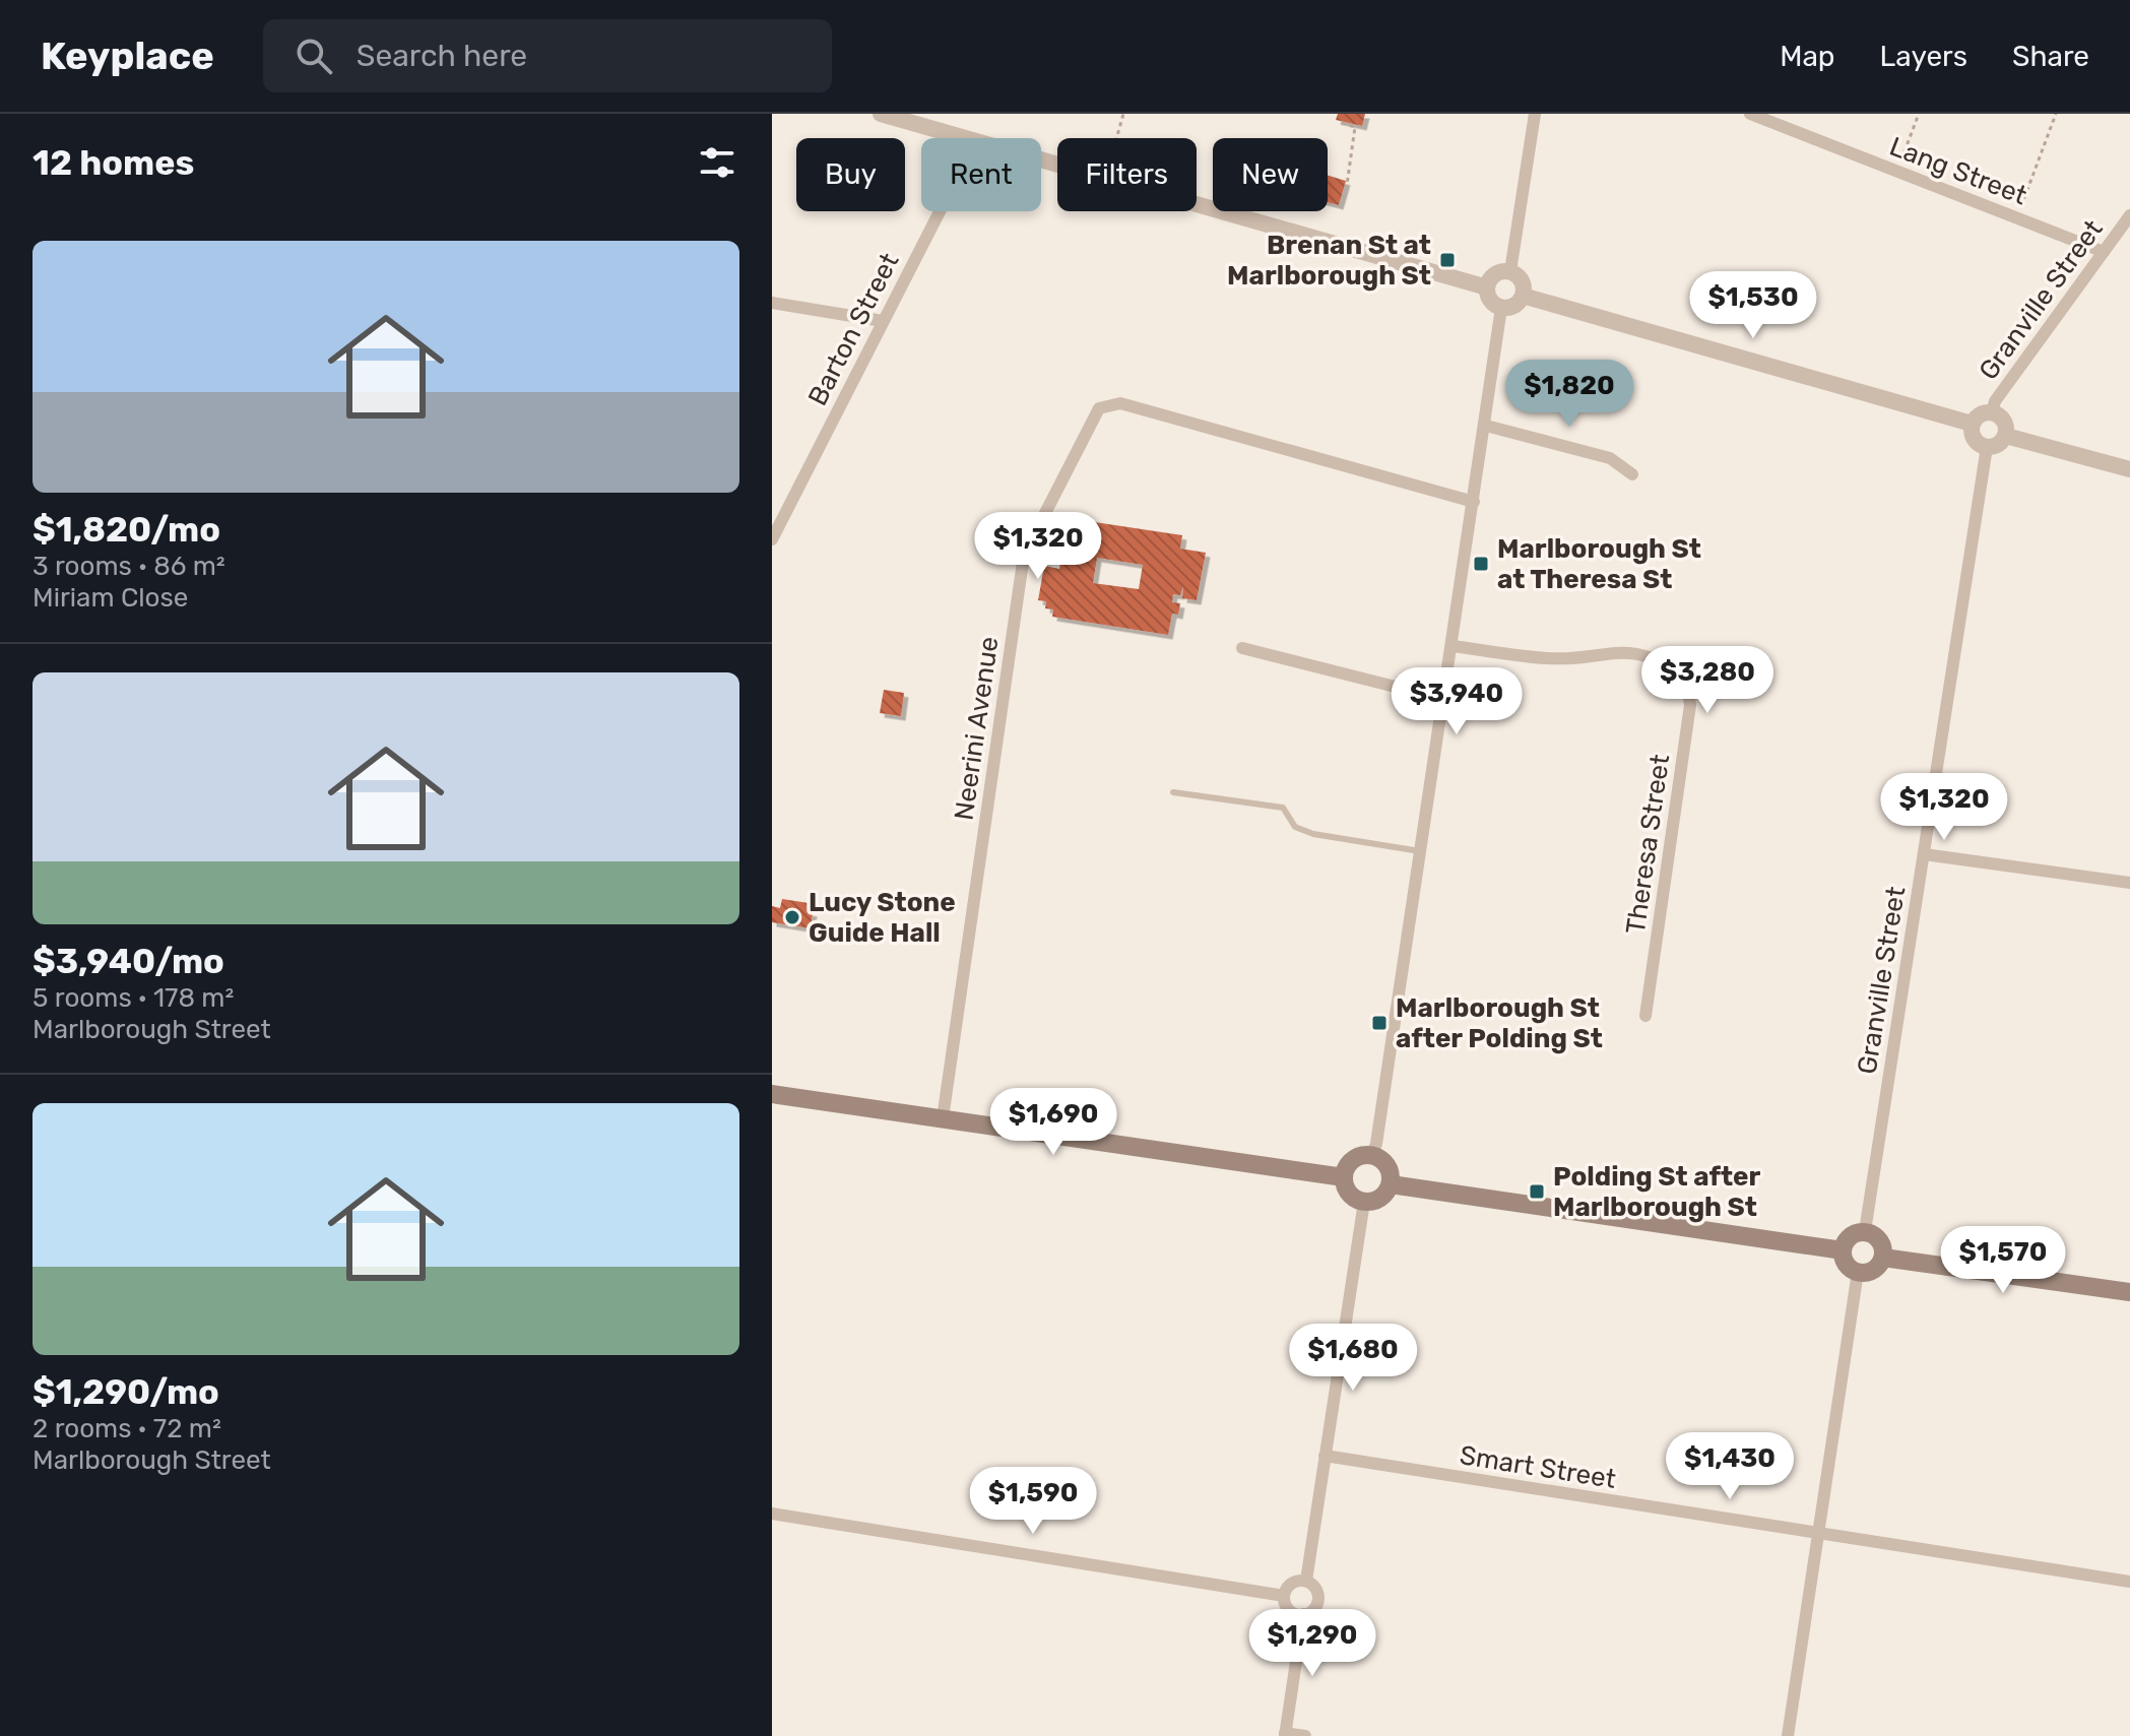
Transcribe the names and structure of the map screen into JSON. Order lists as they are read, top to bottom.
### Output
{
  "streets": {
    "street": [
      "Lang Street",
      "Granville Street",
      "Barton Street",
      "Neerini Avenue",
      "Theresa Street",
      "Smart Street"
    ]
  },
  "crossings": [
    ["Lang Street", "Granville Street"]
  ],
  "places": {
    "transit": [
      "Brenan St at Marlborough St",
      "Marlborough St at Theresa St",
      "Marlborough St after Polding St",
      "Polding St after Marlborough St"
    ],
    "other": ["Lucy Stone Guide Hall"]
  },
  "page": {
    "header": "Keyplace",
    "search": "Search here",
    "nav": ["Map", "Layers", "Share"],
    "heading": "12 homes",
    "chip": [
      "Buy",
      "Rent",
      "Filters",
      "New"
    ],
    "list": [
      {
        "name": "$1,820/mo",
        "note": "3 rooms · 86 m² · Miriam Close"
      },
      {
        "name": "$3,940/mo",
        "note": "5 rooms · 178 m² · Marlborough Street"
      },
      {
        "name": "$1,290/mo",
        "note": "2 rooms · 72 m² · Marlborough Street"
      }
    ],
    "price": [
      "$1,530",
      "$1,820",
      "$1,320",
      "$3,280",
      "$3,940",
      "$1,320",
      "$1,690",
      "$1,570",
      "$1,680",
      "$1,430",
      "$1,590",
      "$1,290"
    ]
  }
}
